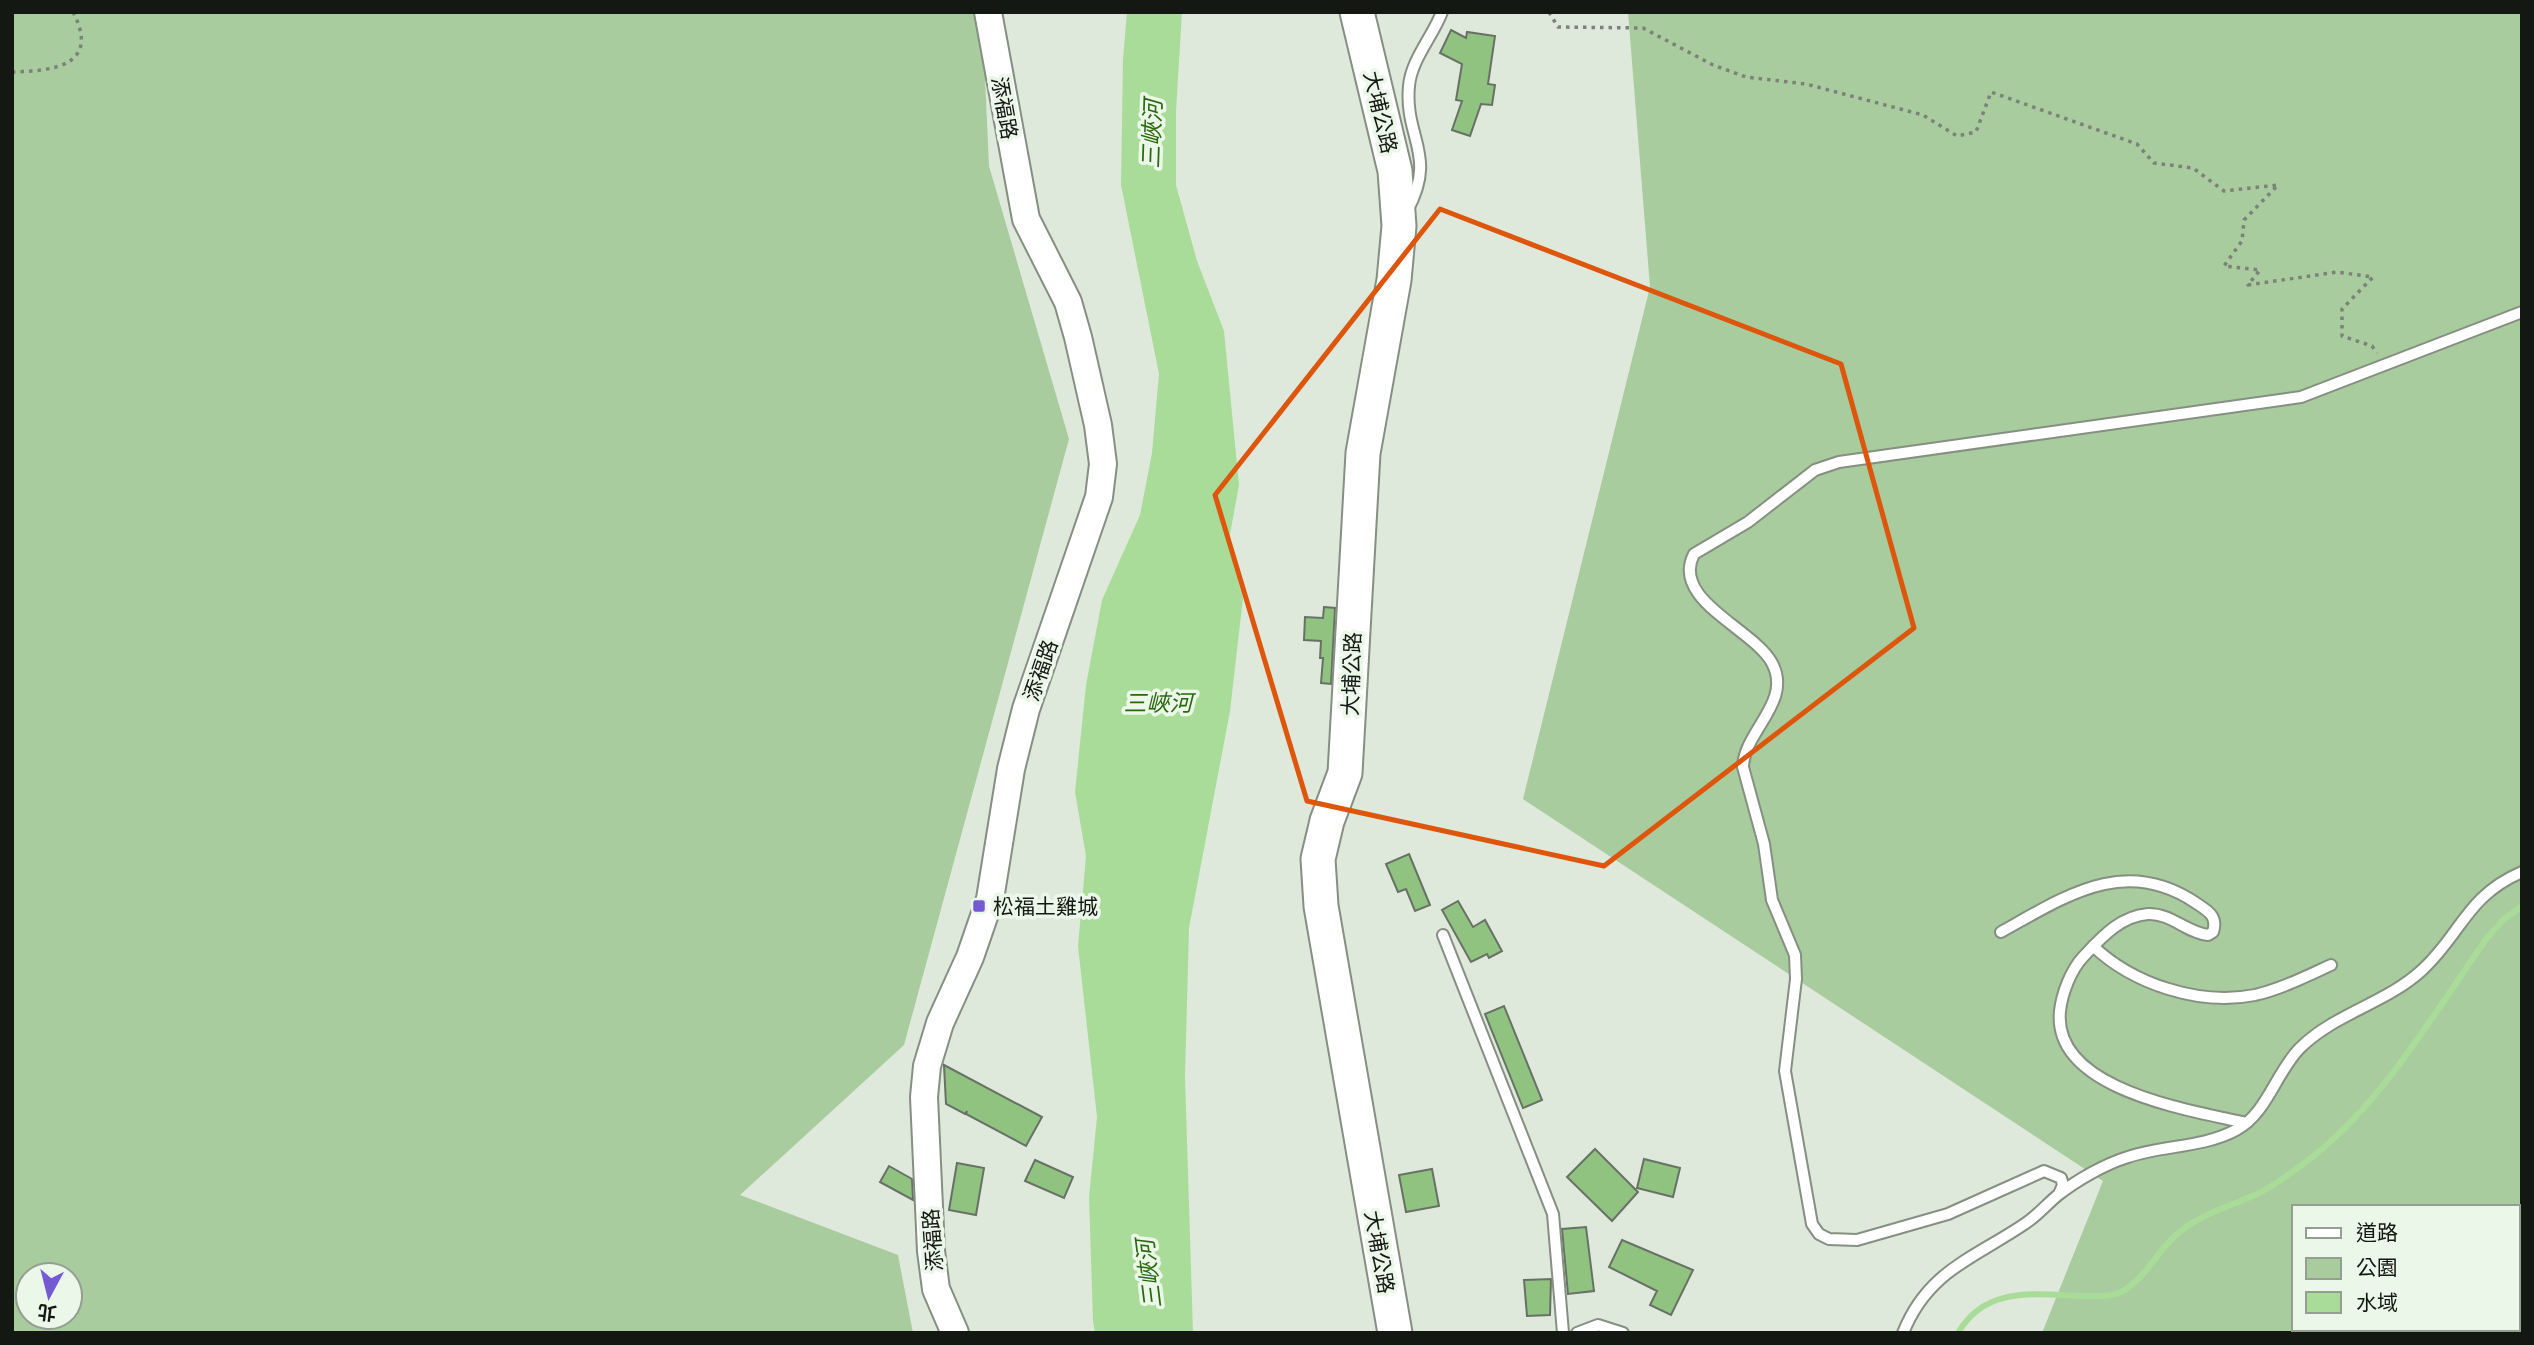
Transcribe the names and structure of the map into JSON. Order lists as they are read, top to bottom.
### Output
{
  "streets": {
    "main road": ["大埔公路"],
    "street": ["添福路"]
  },
  "water": ["三峽河"],
  "places": {
    "transit": ["松福土雞城"]
  },
  "legend": ["道路", "公園", "水域"],
  "north": "bottom"
}
